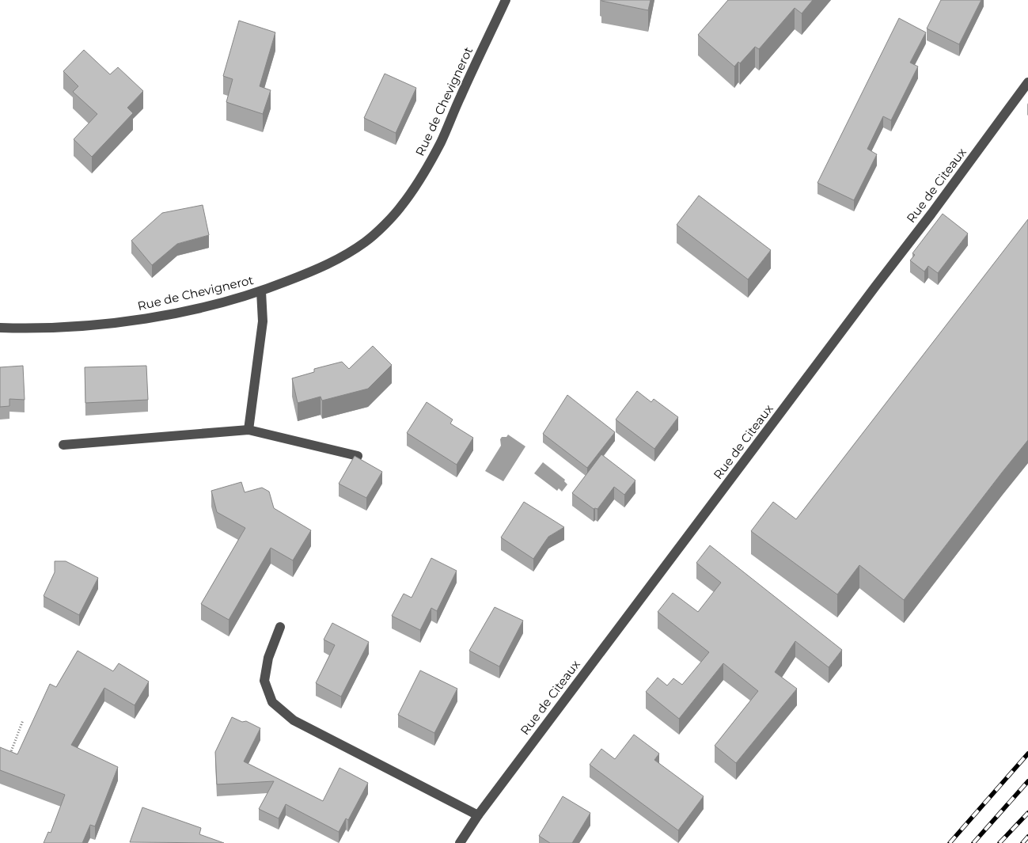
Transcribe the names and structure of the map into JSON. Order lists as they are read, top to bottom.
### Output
{
  "streets": {
    "street": ["Rue de Chevignerot", "Rue de Citeaux"]
  }
}
